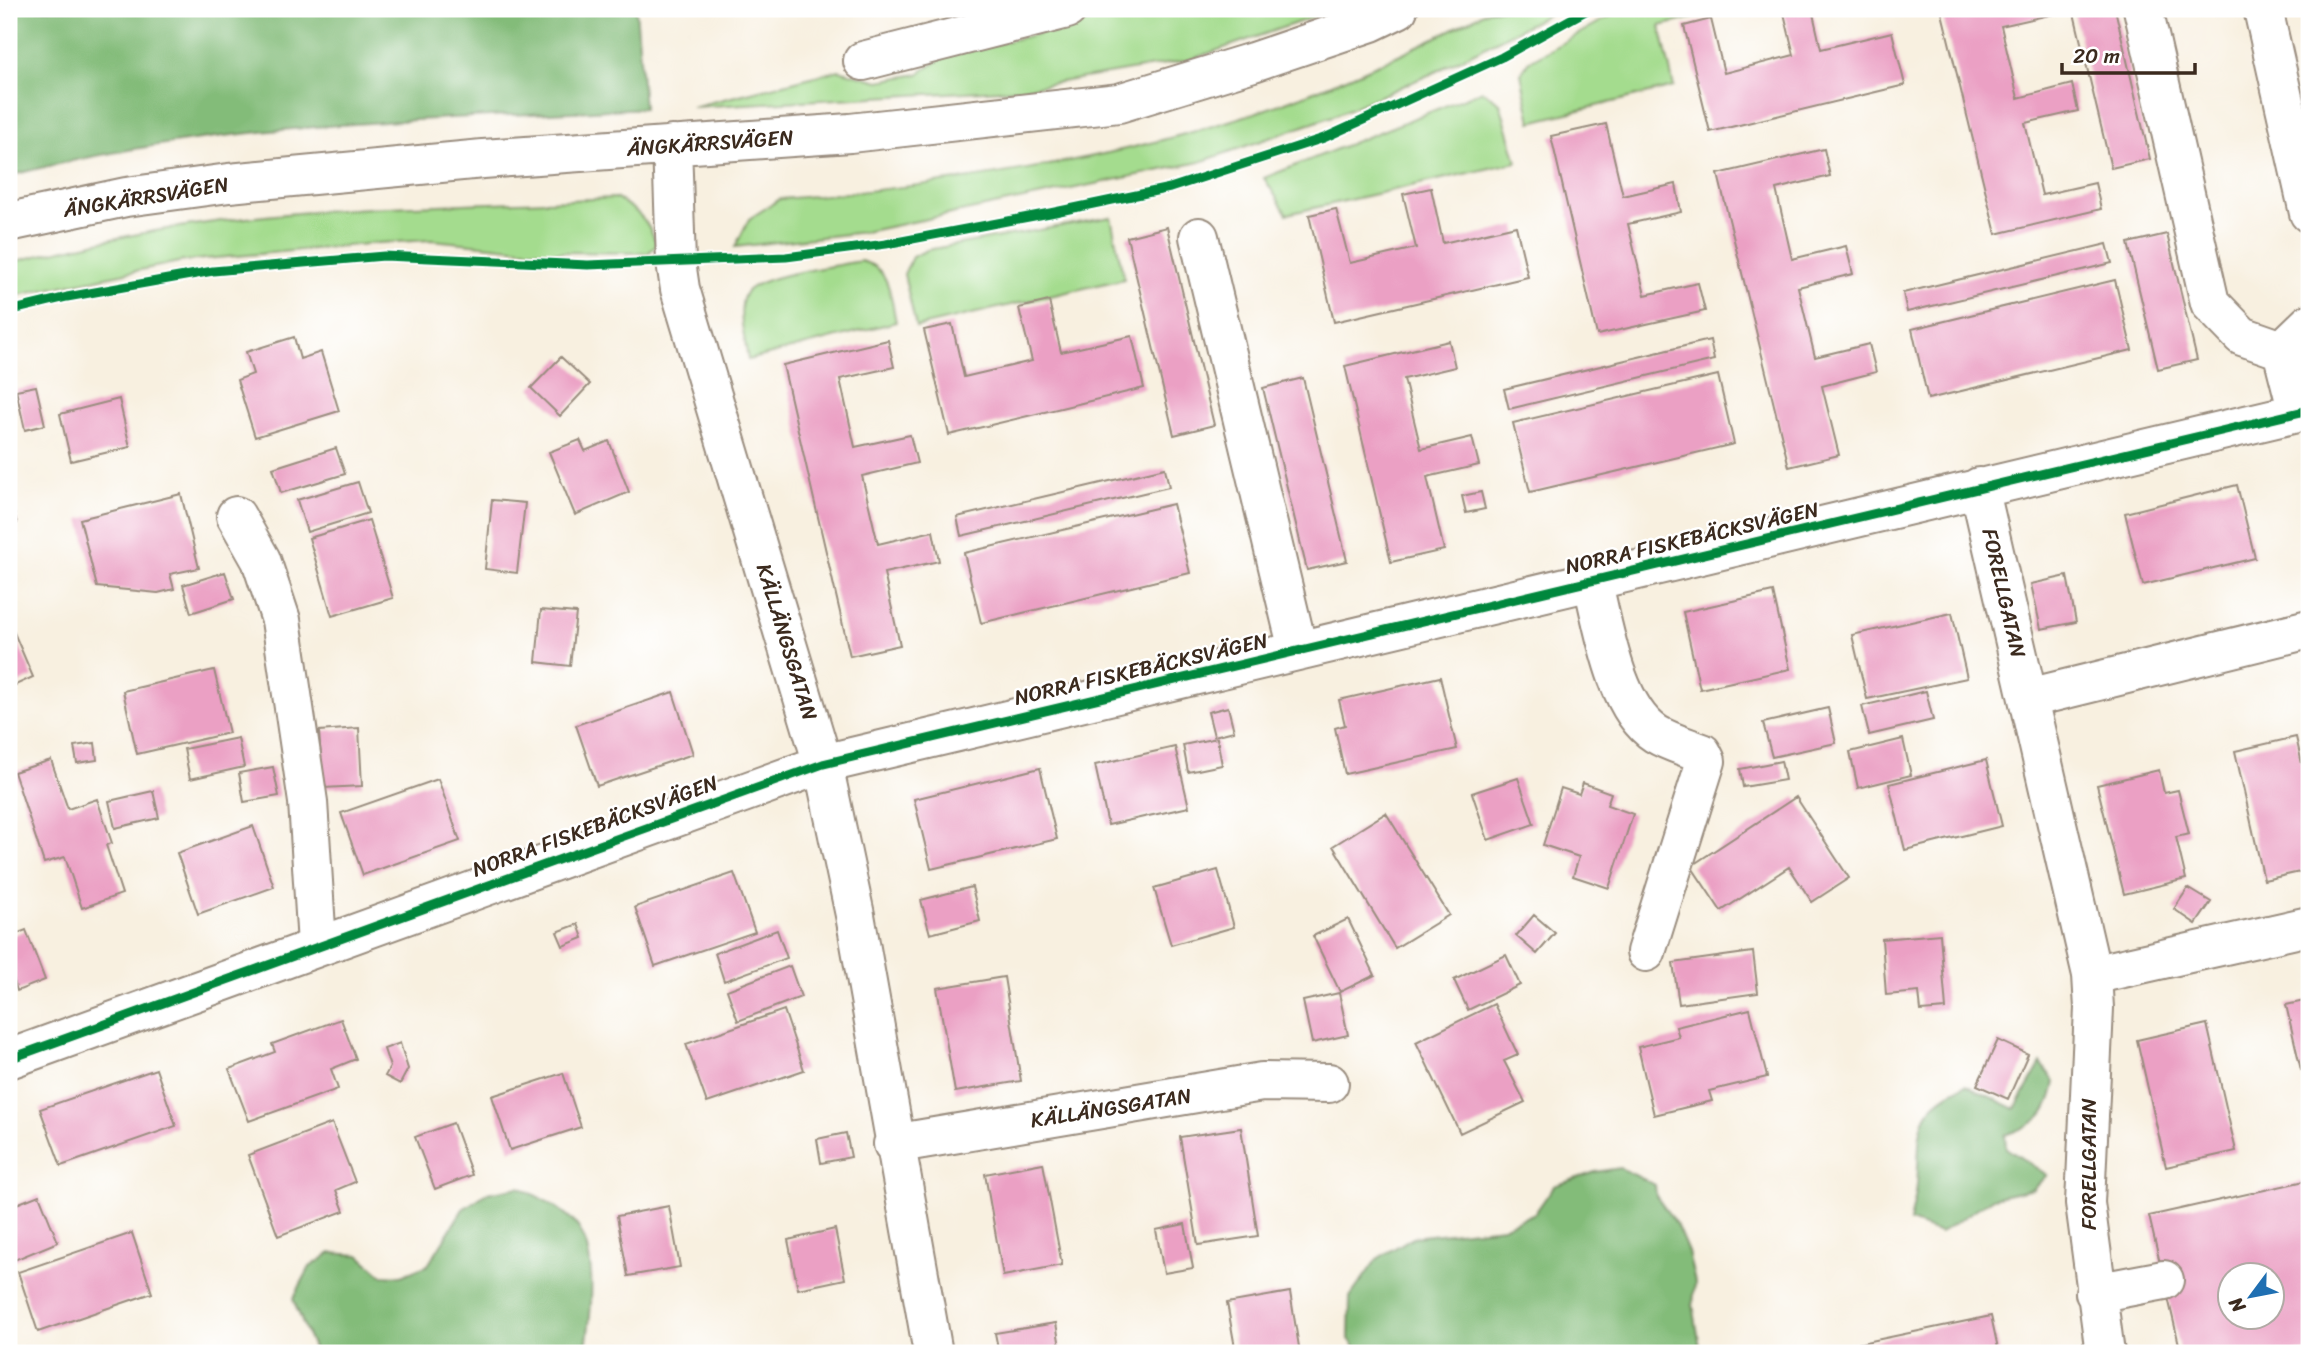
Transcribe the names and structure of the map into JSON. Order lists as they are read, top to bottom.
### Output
{
  "streets": {
    "street": [
      "ÄNGKÄRRSVÄGEN",
      "NORRA FISKEBÄCKSVÄGEN",
      "FORELLGATAN",
      "KÄLLÄNGSGATAN"
    ]
  },
  "crossings": [
    ["ÄNGKÄRRSVÄGEN", "KÄLLÄNGSGATAN"],
    ["NORRA FISKEBÄCKSVÄGEN", "FORELLGATAN"],
    ["NORRA FISKEBÄCKSVÄGEN", "KÄLLÄNGSGATAN"]
  ],
  "scale_bar": "20 m",
  "north": "bottom left"
}
